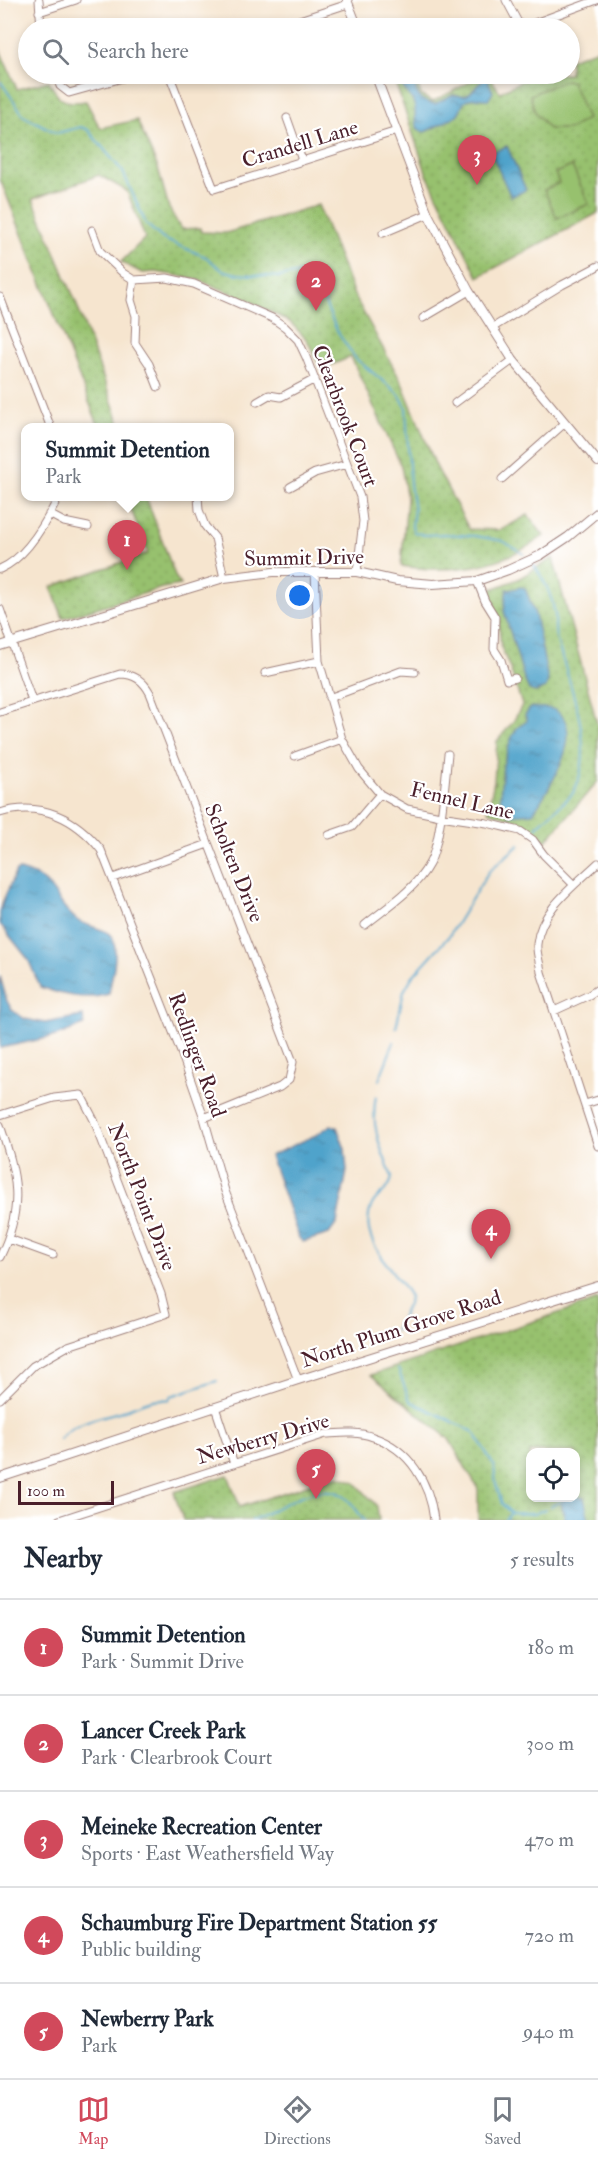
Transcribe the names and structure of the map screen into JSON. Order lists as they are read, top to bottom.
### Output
{
  "streets": {
    "street": [
      "Crandell Lane",
      "Clearbrook Court",
      "Summit Drive",
      "Fennel Lane",
      "Scholten Drive",
      "Redlinger Road",
      "North Point Drive",
      "North Plum Grove Road",
      "Newberry Drive"
    ]
  },
  "crossings": [
    ["Clearbrook Court", "Summit Drive"],
    ["Summit Drive", "Fennel Lane"],
    ["Scholten Drive", "Redlinger Road"],
    ["Redlinger Road", "North Plum Grove Road"]
  ],
  "scale_bar": "100 m",
  "page": {
    "search": "Search here",
    "pins": [
      "3",
      "2",
      "1",
      "4",
      "5"
    ],
    "popup": ["Summit Detention", "Park"],
    "scale": "100 m",
    "heading": ["Nearby", "5 results"],
    "list": [
      {
        "mark": "1",
        "name": "Summit Detention",
        "note": "Park · Summit Drive",
        "value": "180 m"
      },
      {
        "mark": "2",
        "name": "Lancer Creek Park",
        "note": "Park · Clearbrook Court",
        "value": "300 m"
      },
      {
        "mark": "3",
        "name": "Meineke Recreation Center",
        "note": "Sports · East Weathersfield Way",
        "value": "470 m"
      },
      {
        "mark": "4",
        "name": "Schaumburg Fire Department Station 55",
        "note": "Public building",
        "value": "720 m"
      },
      {
        "mark": "5",
        "name": "Newberry Park",
        "note": "Park",
        "value": "940 m"
      }
    ],
    "nav": ["Map", "Directions", "Saved"]
  }
}
